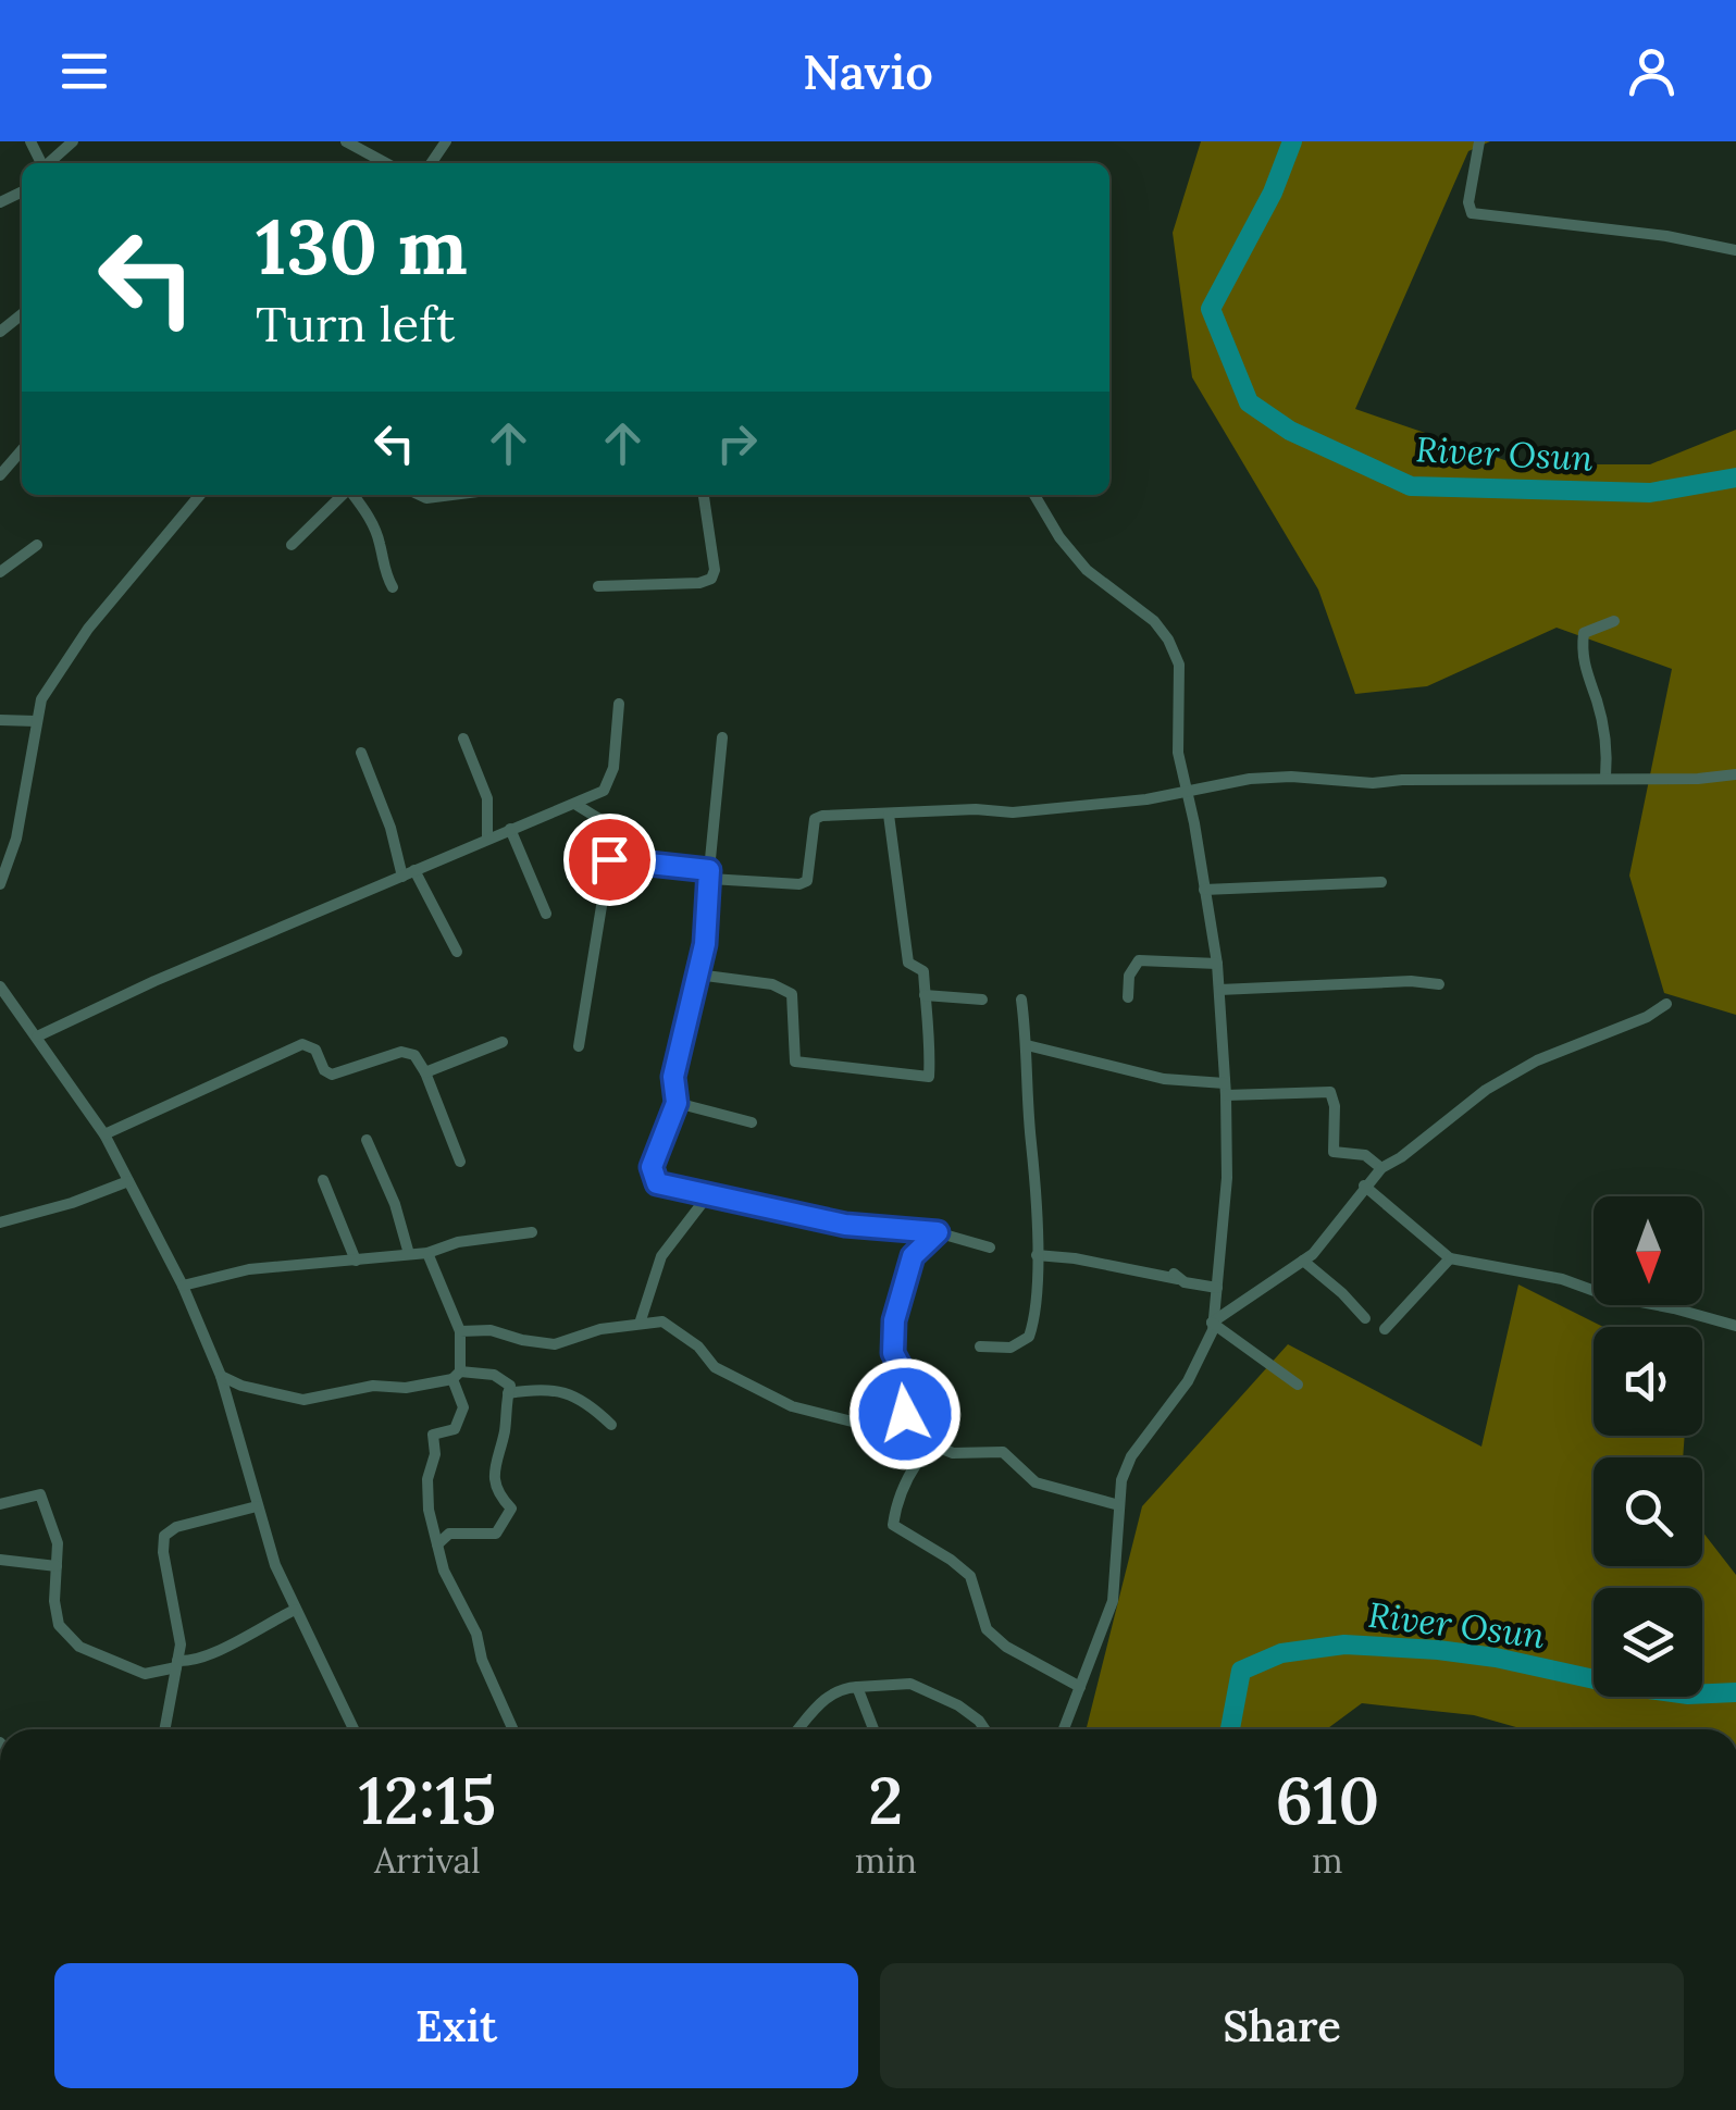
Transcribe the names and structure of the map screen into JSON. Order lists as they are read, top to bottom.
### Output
{
  "water": ["River Osun"],
  "north": "bottom",
  "page": {
    "header": "Navio",
    "turn": ["130 m", "Turn left"],
    "eta": [
      "12:15",
      "Arrival",
      "2",
      "min",
      "610",
      "m"
    ],
    "buttons": ["Exit", "Share"]
  }
}
